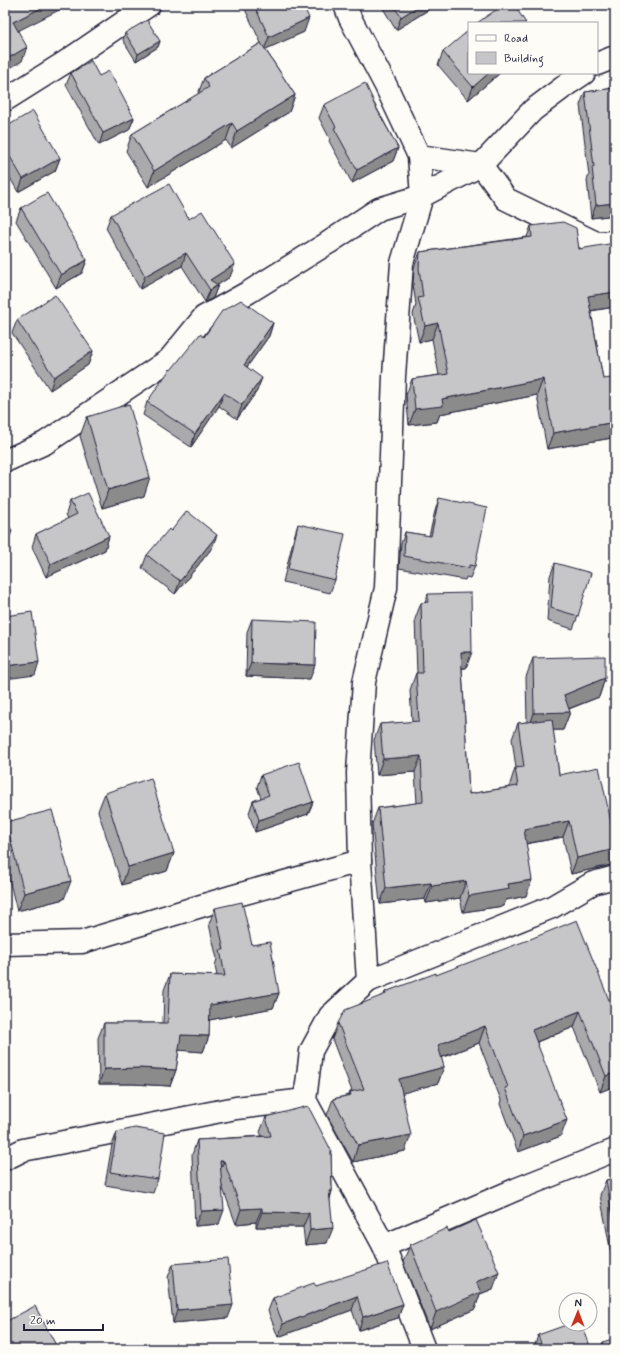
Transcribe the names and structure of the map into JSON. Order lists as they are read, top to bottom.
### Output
{
  "legend": ["Road", "Building"],
  "scale_bar": "20 m",
  "north": "top"
}
